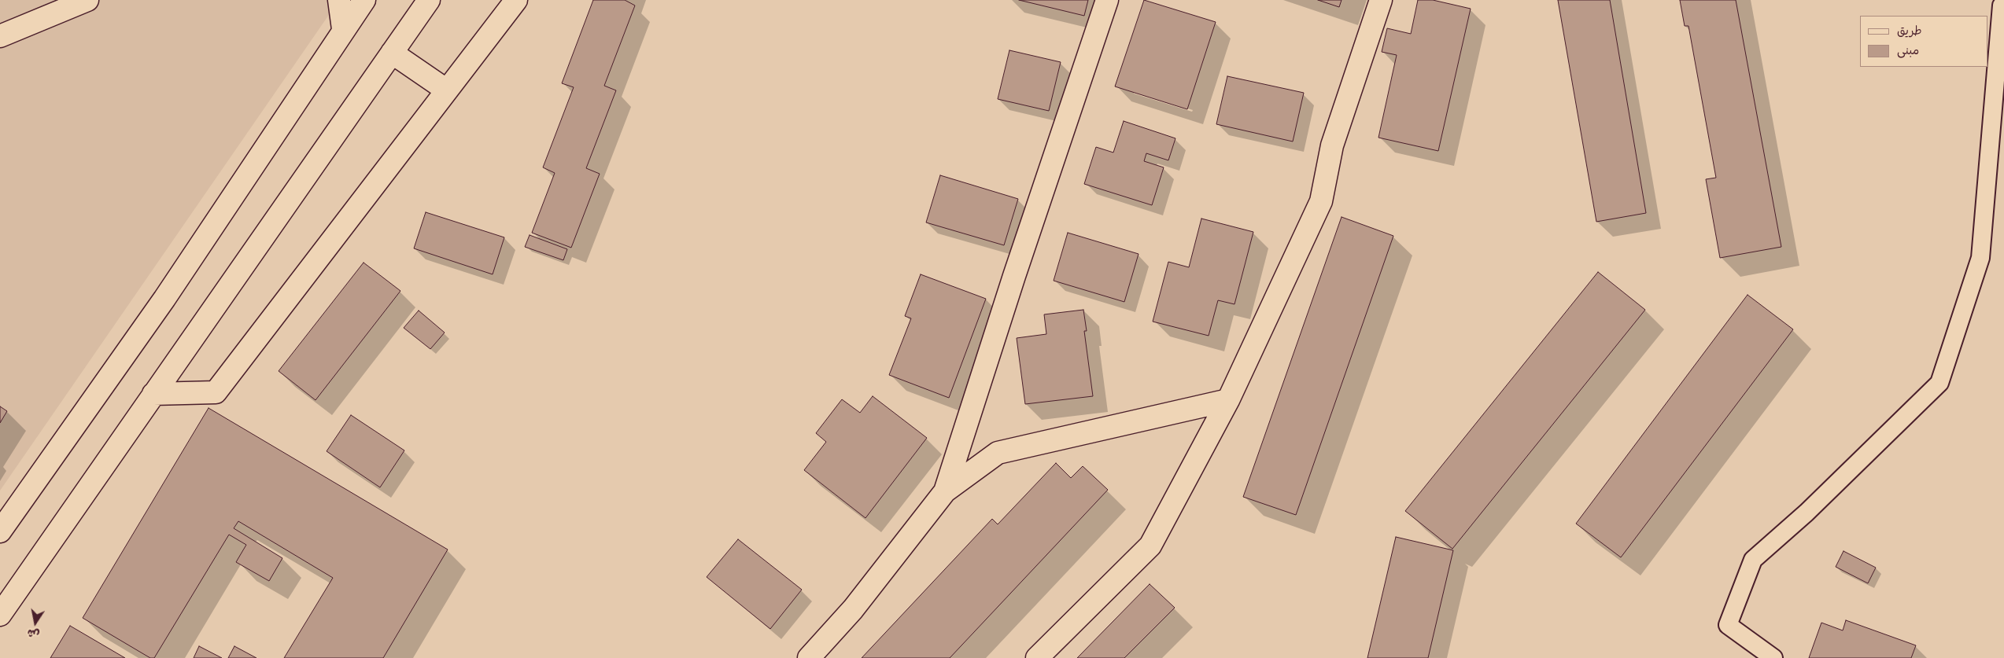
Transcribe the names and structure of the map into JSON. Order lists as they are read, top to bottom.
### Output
{
  "legend": ["طريق", "مبنى"],
  "north": "bottom"
}
